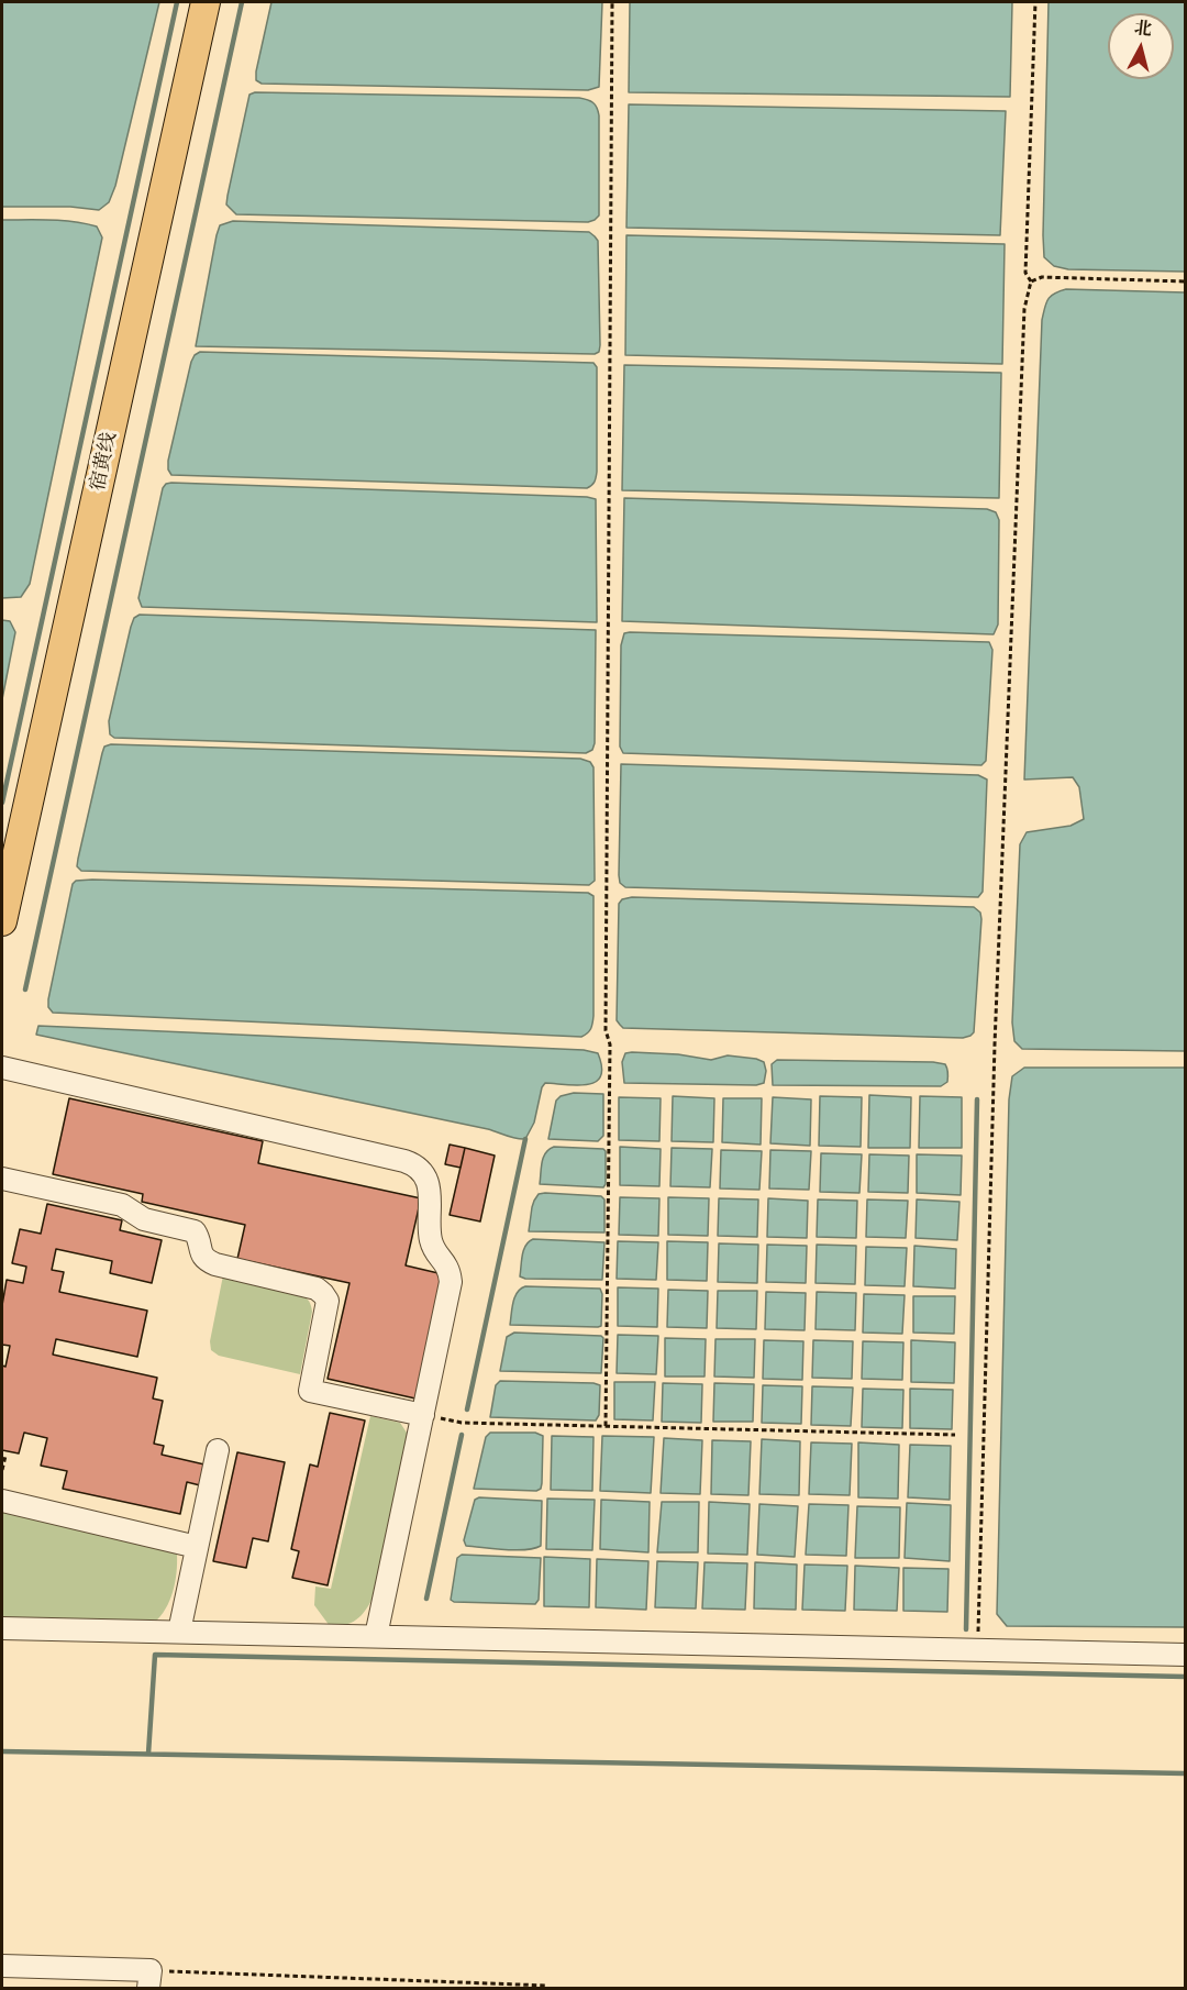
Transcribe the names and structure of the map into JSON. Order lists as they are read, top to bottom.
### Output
{
  "streets": {
    "main road": ["宿黄线"]
  },
  "north": "top"
}
